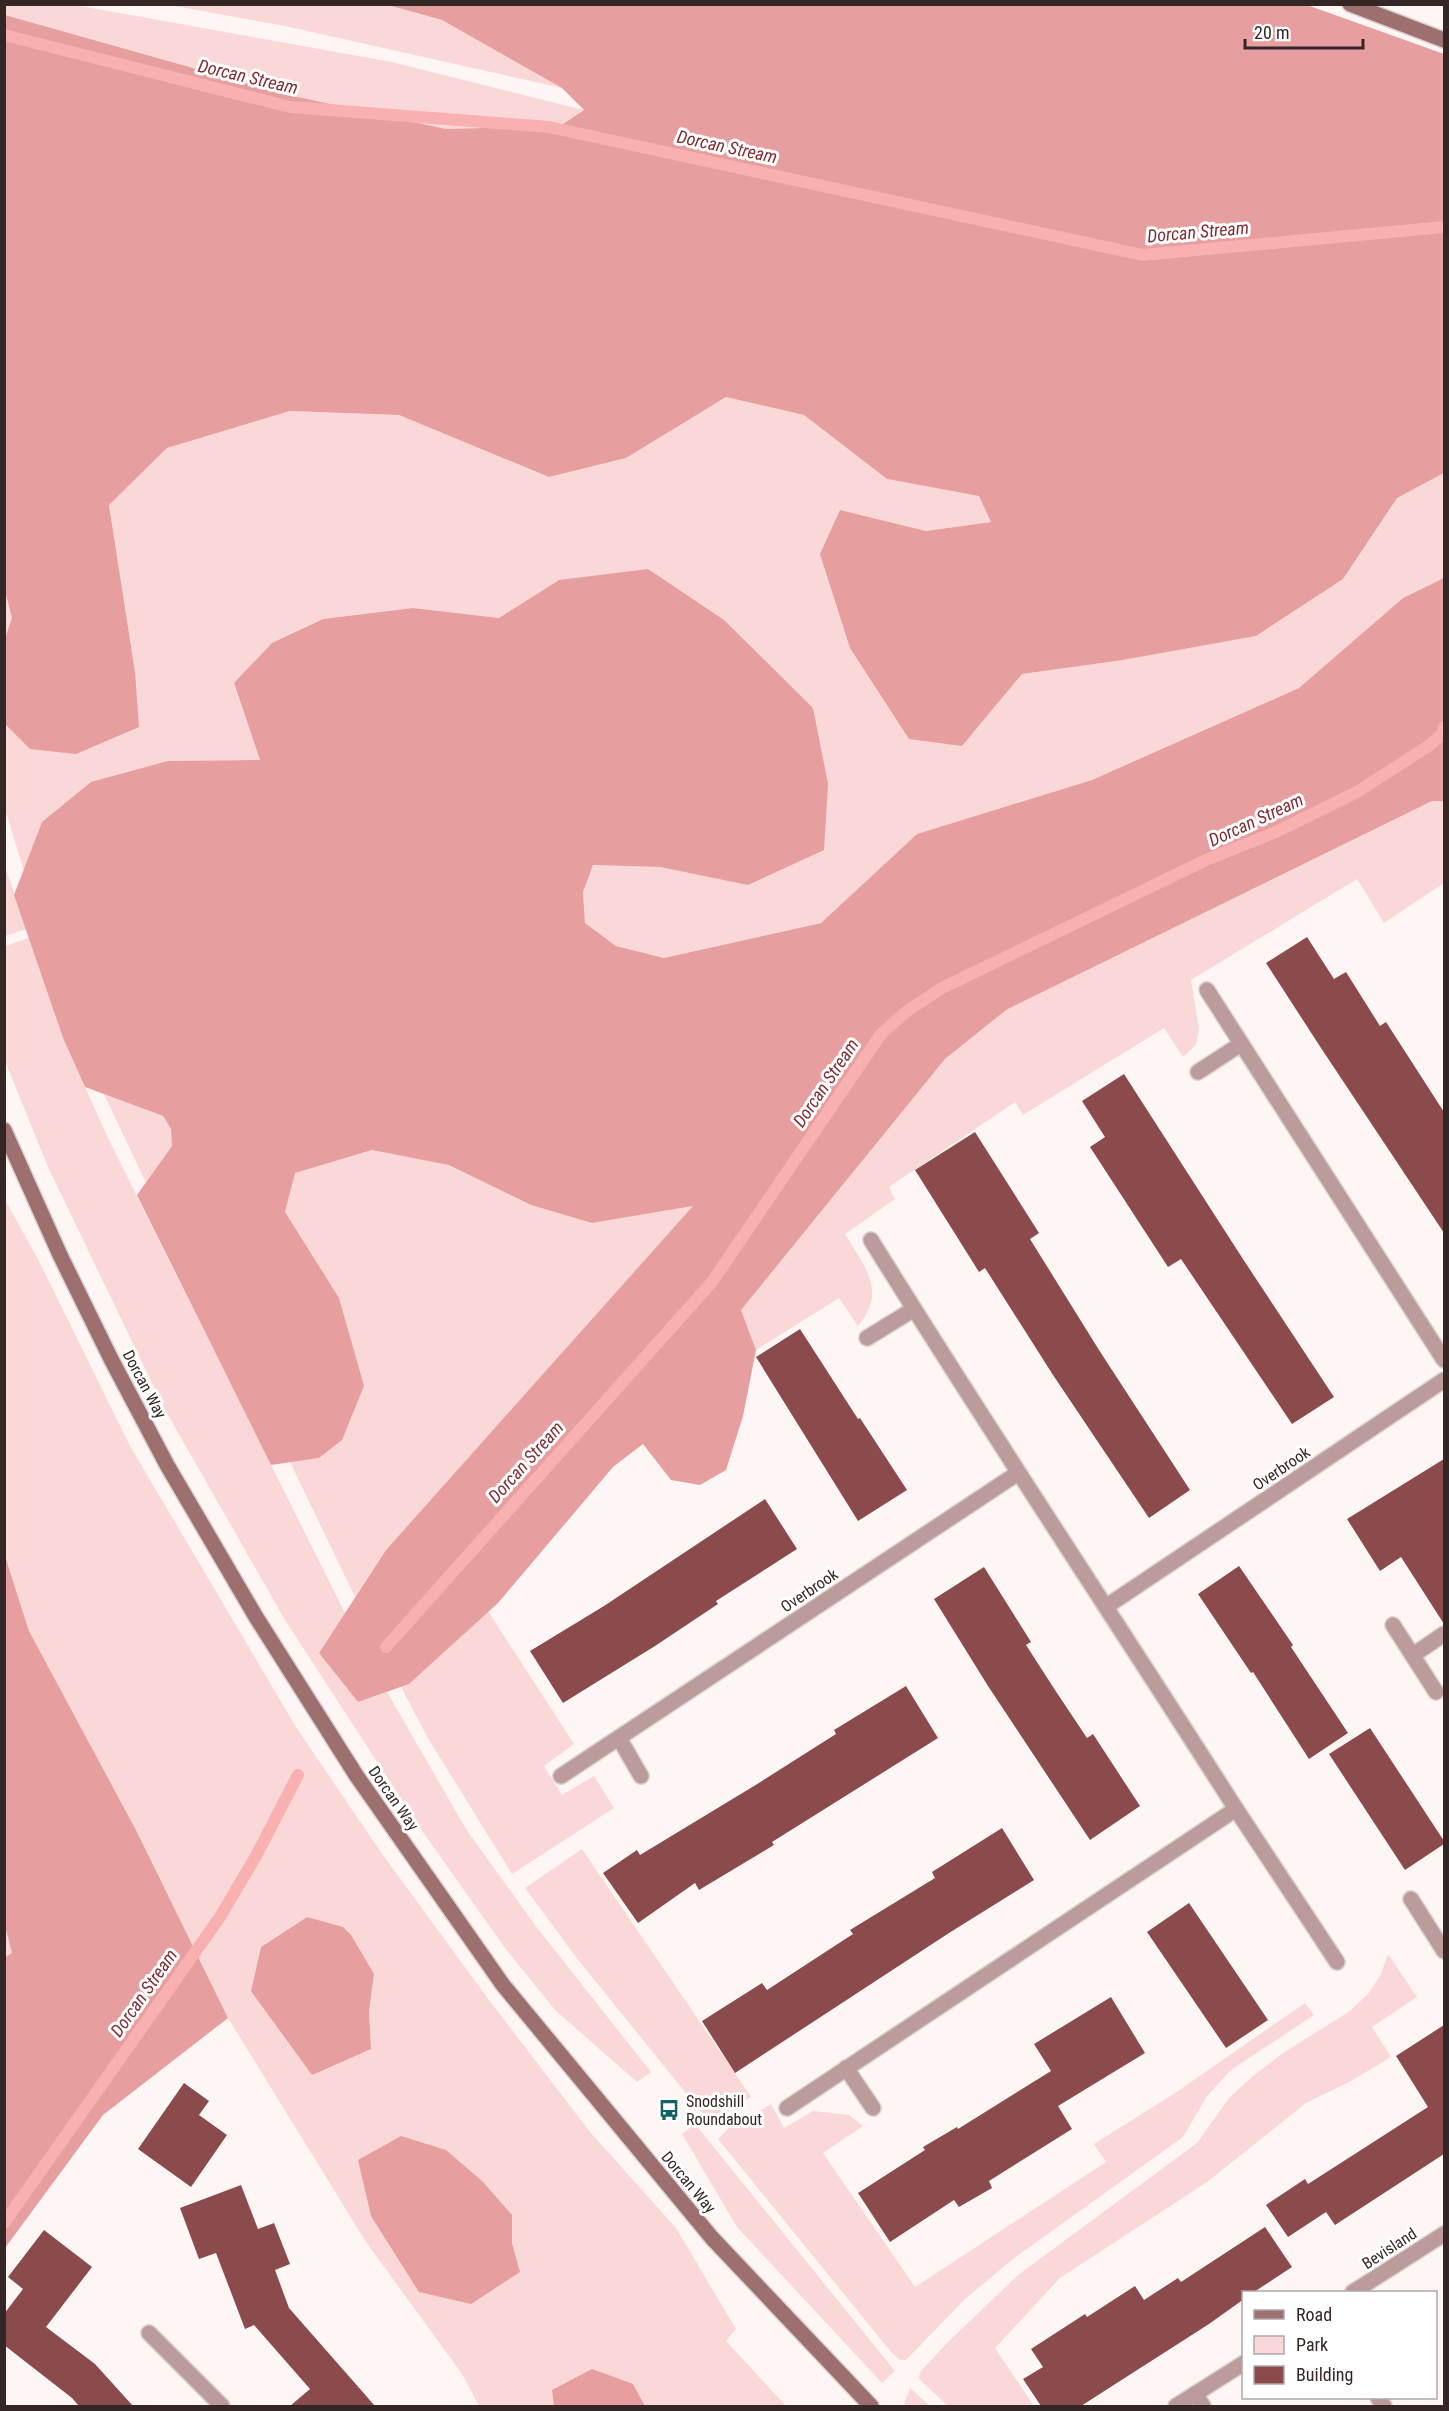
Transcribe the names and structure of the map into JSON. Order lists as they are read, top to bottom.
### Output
{
  "streets": {
    "main road": ["Dorcan Way"],
    "street": ["Overbrook", "Bevisland"]
  },
  "water": ["Dorcan Stream"],
  "places": {
    "bus stop": ["Snodshill Roundabout"]
  },
  "legend": ["Road", "Park", "Building"],
  "scale_bar": "20 m"
}
